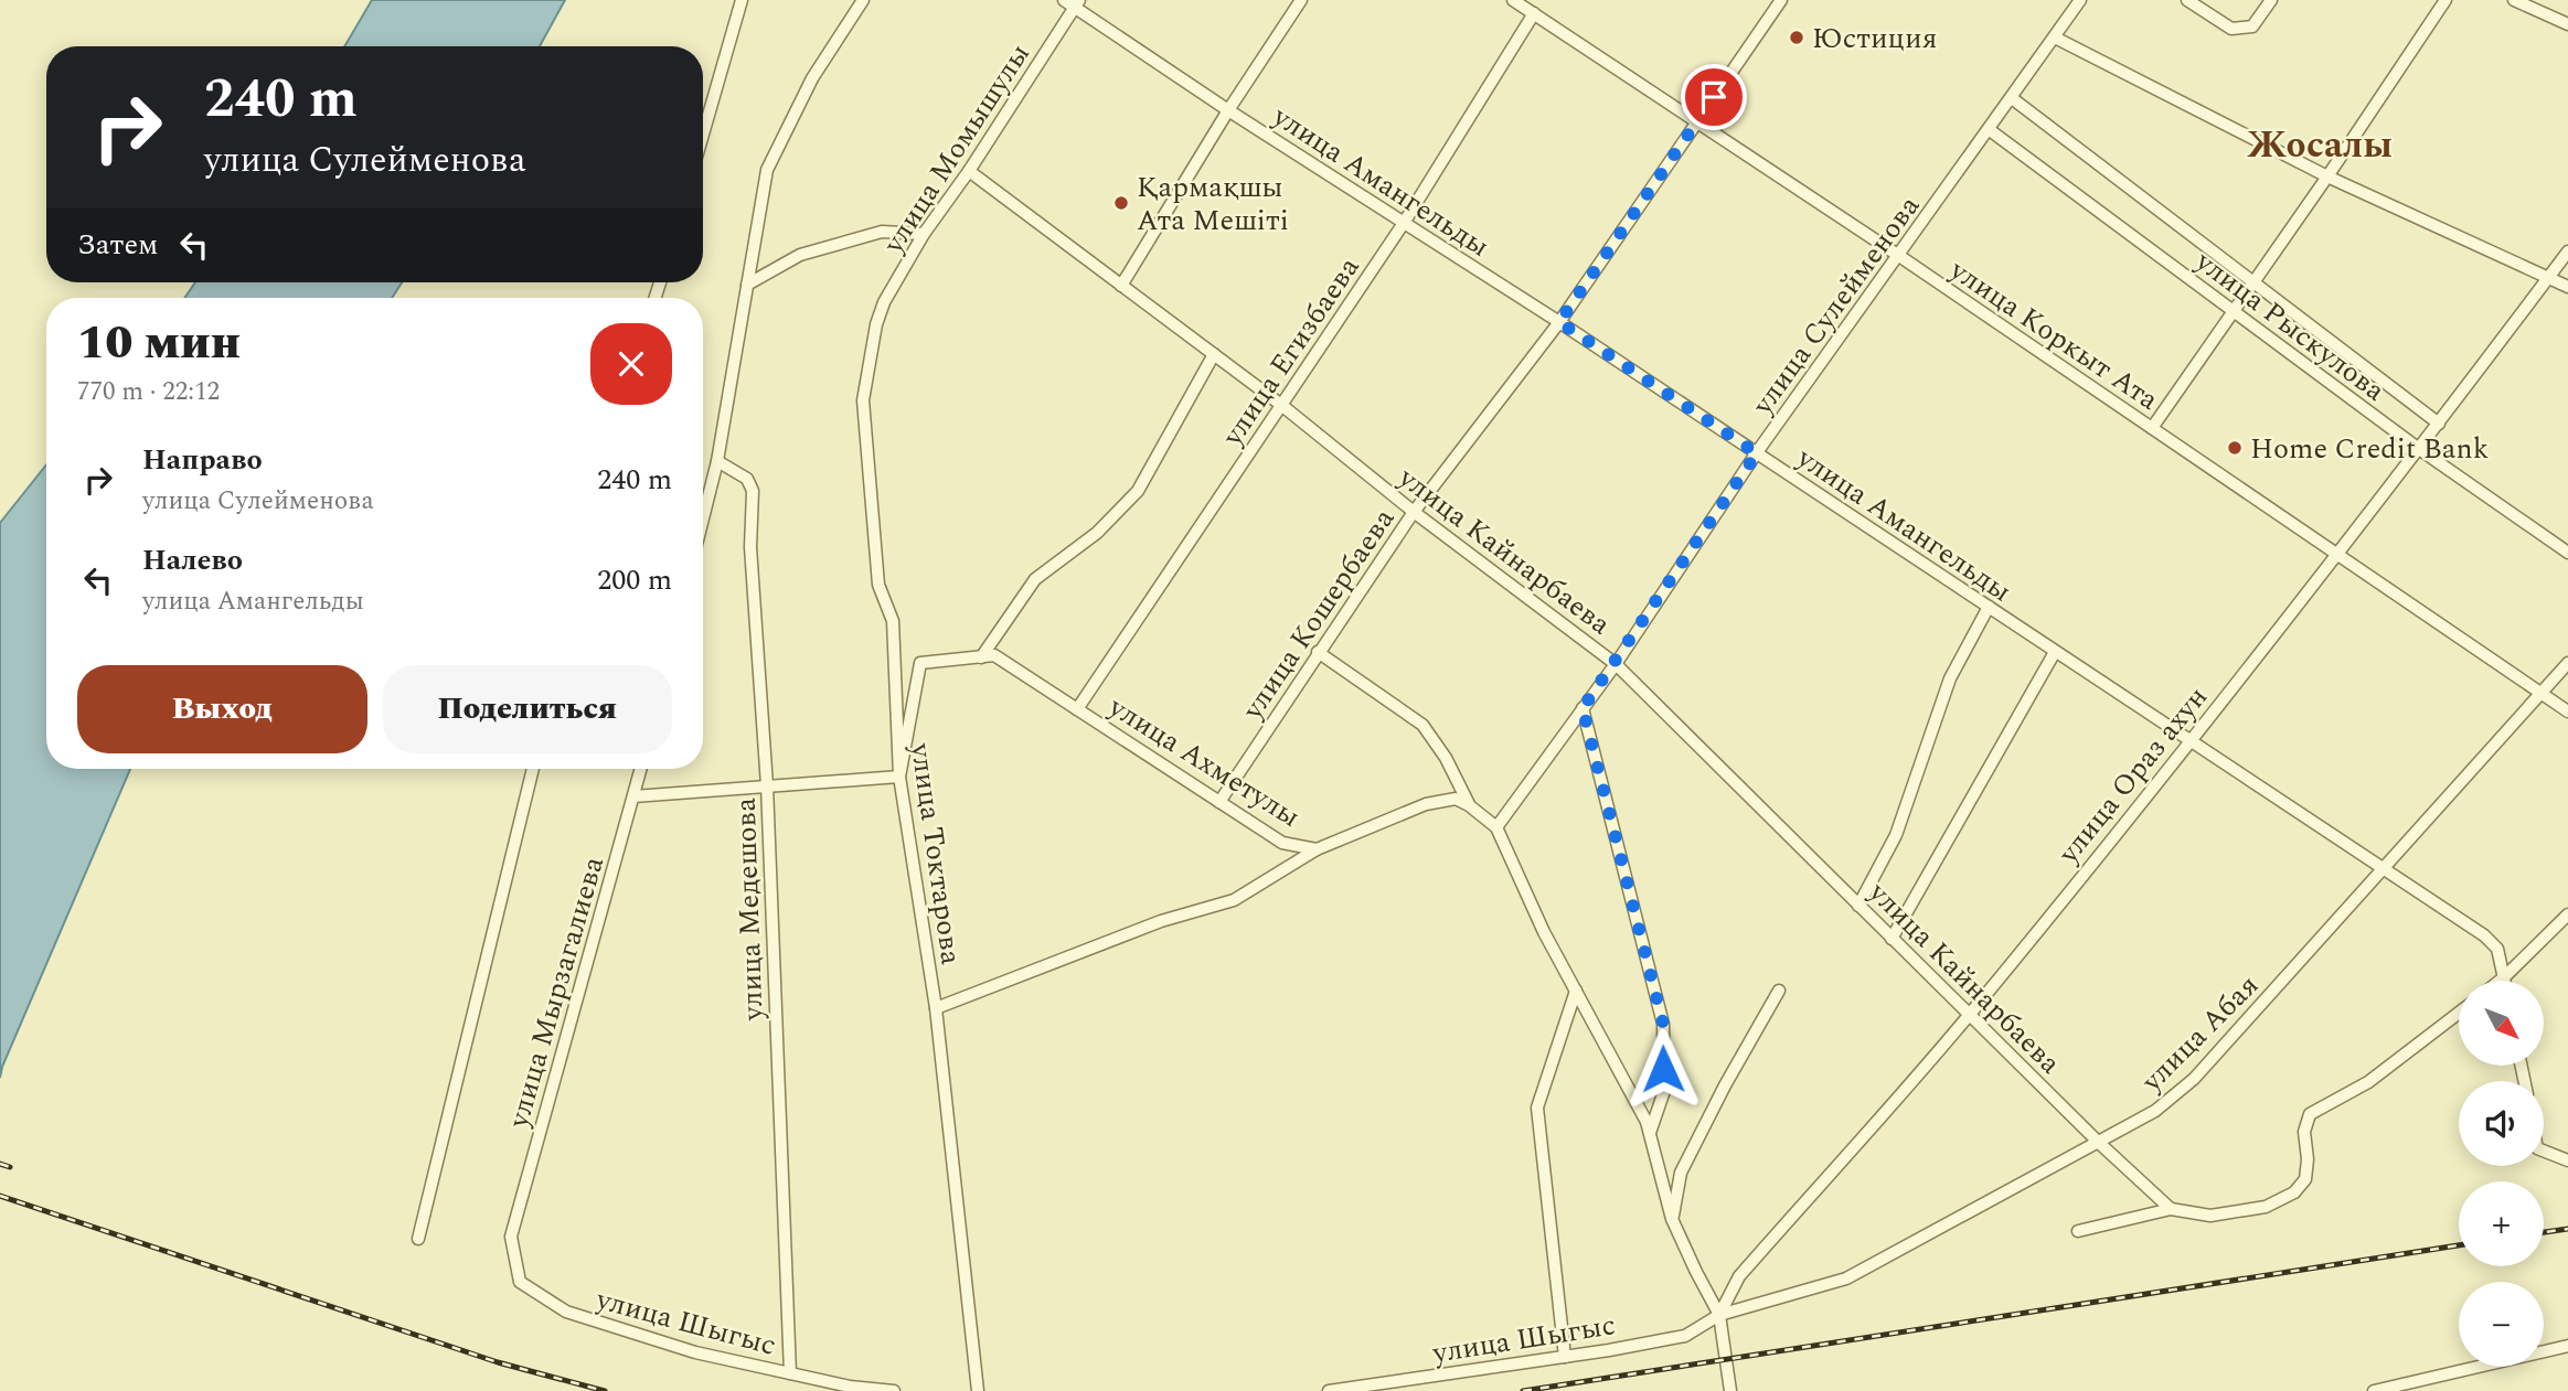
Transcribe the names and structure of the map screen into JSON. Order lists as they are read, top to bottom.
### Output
{
  "streets": {
    "street": [
      "улица Момышулы",
      "улица Амангельды",
      "улица Сулейменова",
      "улица Рыскулова",
      "улица Коркыт Ата",
      "улица Егизбаева",
      "улица Кайнарбаева",
      "улица Кошербаева",
      "улица Ахметулы",
      "улица Ораз ахун",
      "улица Токтарова",
      "улица Медешова",
      "улица Мырзагалиева",
      "улица Абая",
      "улица Шыгыс"
    ]
  },
  "crossings": [
    ["улица Момышулы", "улица Амангельды"],
    ["улица Момышулы", "улица Кайнарбаева"],
    ["улица Момышулы", "улица Токтарова"],
    ["улица Амангельды", "улица Сулейменова"],
    ["улица Амангельды", "улица Егизбаева"],
    ["улица Амангельды", "улица Кошербаева"],
    ["улица Амангельды", "улица Ораз ахун"],
    ["улица Амангельды", "улица Абая"],
    ["улица Сулейменова", "улица Рыскулова"],
    ["улица Сулейменова", "улица Коркыт Ата"],
    ["улица Сулейменова", "улица Кайнарбаева"],
    ["улица Рыскулова", "улица Ораз ахун"],
    ["улица Коркыт Ата", "улица Егизбаева"],
    ["улица Коркыт Ата", "улица Кошербаева"],
    ["улица Коркыт Ата", "улица Ораз ахун"],
    ["улица Коркыт Ата", "улица Абая"],
    ["улица Егизбаева", "улица Кайнарбаева"],
    ["улица Егизбаева", "улица Ахметулы"],
    ["улица Кайнарбаева", "улица Кошербаева"],
    ["улица Кайнарбаева", "улица Ораз ахун"],
    ["улица Кайнарбаева", "улица Абая"],
    ["улица Кошербаева", "улица Ахметулы"],
    ["улица Ахметулы", "улица Токтарова"],
    ["улица Ораз ахун", "улица Абая"],
    ["улица Ораз ахун", "улица Шыгыс"],
    ["улица Медешова", "улица Шыгыс"],
    ["улица Мырзагалиева", "улица Шыгыс"],
    ["улица Абая", "улица Шыгыс"]
  ],
  "districts": ["Жосалы"],
  "places": ["Юстиция", "Қармақшы Ата Мешіті", "Home Credit Bank"],
  "north": "bottom right",
  "page": {
    "turn": ["240 m", "улица Сулейменова"],
    "then": "Затем",
    "heading": ["10 мин", "770 m · 22:12"],
    "list": [
      {
        "name": "Направо",
        "note": "улица Сулейменова",
        "value": "240 m"
      },
      {
        "name": "Налево",
        "note": "улица Амангельды",
        "value": "200 m"
      }
    ],
    "buttons": ["Выход", "Поделиться"],
    "map_buttons": ["+", "−"]
  }
}
